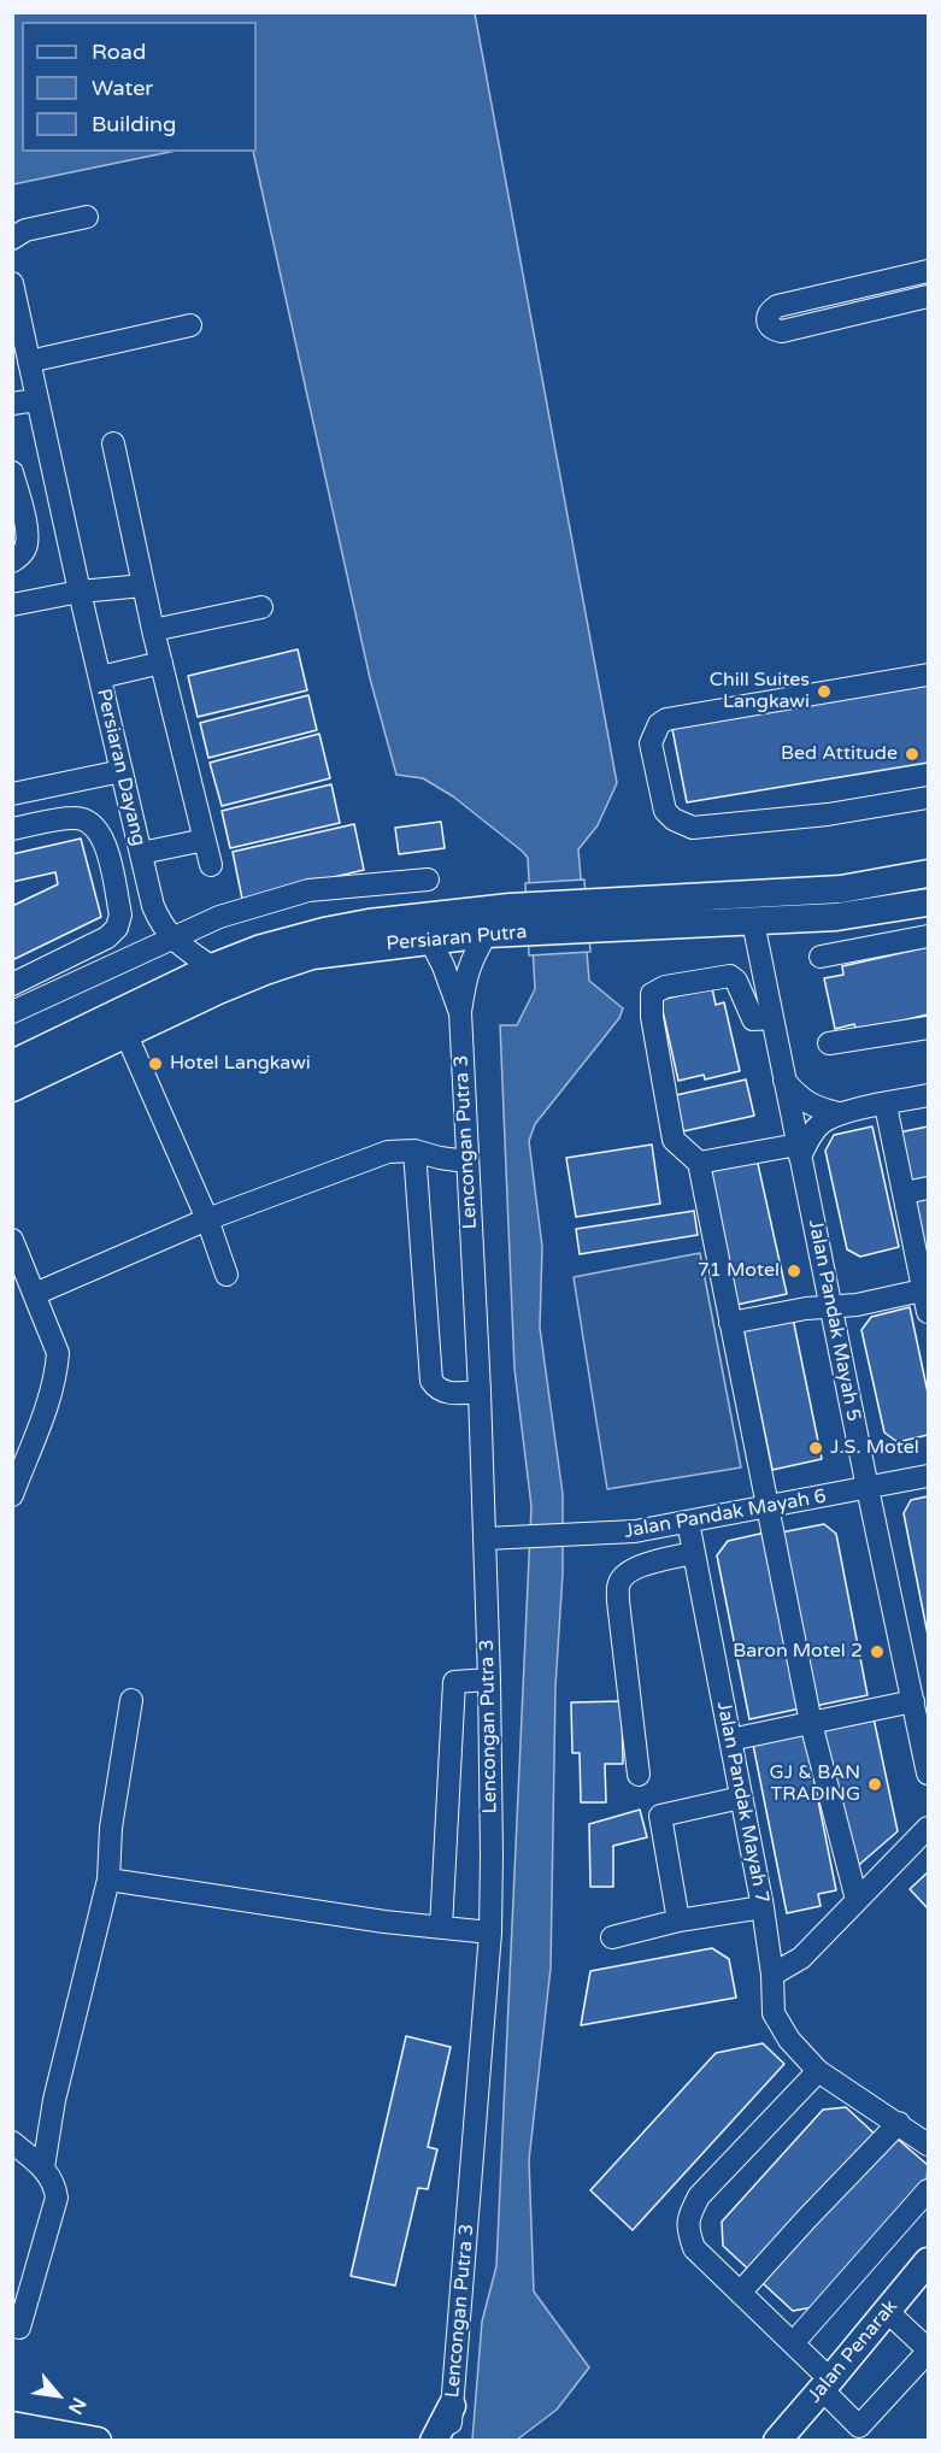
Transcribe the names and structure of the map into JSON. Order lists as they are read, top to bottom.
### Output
{
  "streets": {
    "main road": ["Persiaran Putra", "Jalan Penarak"],
    "street": [
      "Persiaran Dayang",
      "Lencongan Putra 3",
      "Jalan Pandak Mayah 5",
      "Jalan Pandak Mayah 6",
      "Jalan Pandak Mayah 7"
    ]
  },
  "crossings": [
    ["Persiaran Putra", "Jalan Pandak Mayah 5"],
    ["Lencongan Putra 3", "Jalan Pandak Mayah 6"],
    ["Jalan Pandak Mayah 5", "Jalan Pandak Mayah 6"],
    ["Jalan Pandak Mayah 6", "Jalan Pandak Mayah 7"]
  ],
  "places": [
    "Chill Suites Langkawi",
    "Bed Attitude",
    "Hotel Langkawi",
    "71 Motel",
    "J.S. Motel",
    "Baron Motel 2",
    "GJ & BAN TRADING"
  ],
  "legend": ["Road", "Water", "Building"],
  "north": "bottom right"
}
